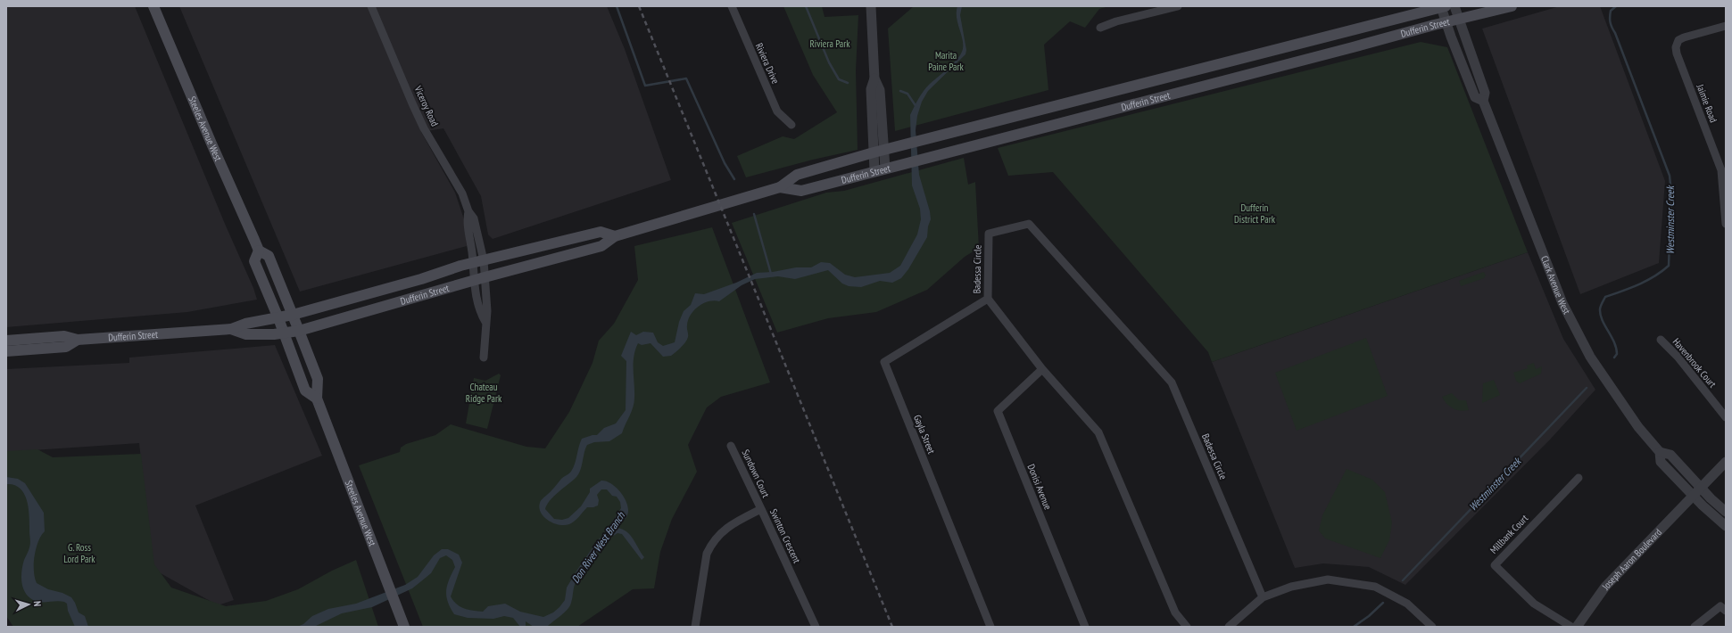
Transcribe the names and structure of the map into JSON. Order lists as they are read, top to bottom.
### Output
{
  "streets": {
    "main road": ["Dufferin Street", "Steeles Avenue West"],
    "street": [
      "Riviera Drive",
      "Jaimie Road",
      "Viceroy Road",
      "Badessa Circle",
      "Clark Avenue West",
      "Havenbrook Court",
      "Gayla Street",
      "Sundown Court",
      "Donisi Avenue",
      "Millbank Court",
      "Swinton Crescent",
      "Joseph Aaron Boulevard"
    ]
  },
  "crossings": [
    ["Dufferin Street", "Viceroy Road"],
    ["Dufferin Street", "Steeles Avenue West"],
    ["Dufferin Street", "Clark Avenue West"],
    ["Badessa Circle", "Gayla Street"],
    ["Badessa Circle", "Donisi Avenue"],
    ["Clark Avenue West", "Joseph Aaron Boulevard"],
    ["Sundown Court", "Swinton Crescent"]
  ],
  "water": ["Westminster Creek", "Don River West Branch"],
  "parks": [
    "Riviera Park",
    "Marita Paine Park",
    "Dufferin District Park",
    "Chateau Ridge Park",
    "G. Ross Lord Park"
  ],
  "north": "right"
}
